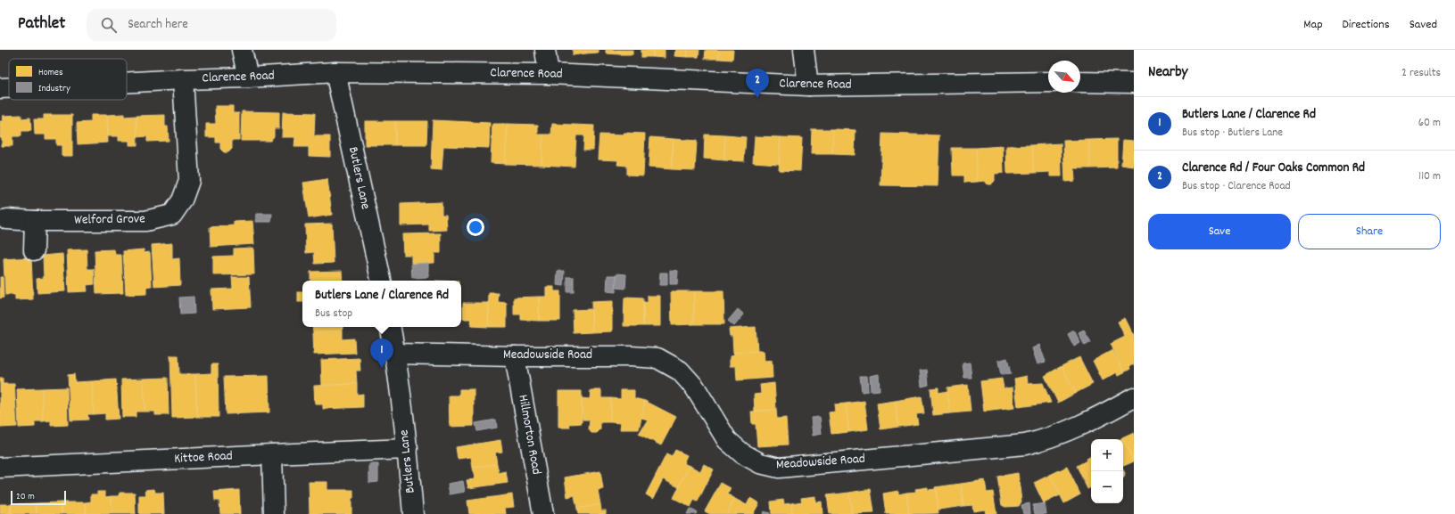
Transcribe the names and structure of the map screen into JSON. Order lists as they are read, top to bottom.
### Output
{
  "streets": {
    "street": [
      "Clarence Road",
      "Butlers Lane",
      "Welford Grove",
      "Meadowside Road",
      "Hillmorton Road",
      "Kittoe Road"
    ]
  },
  "crossings": [
    ["Clarence Road", "Butlers Lane"],
    ["Clarence Road", "Welford Grove"],
    ["Butlers Lane", "Meadowside Road"],
    ["Butlers Lane", "Kittoe Road"],
    ["Meadowside Road", "Hillmorton Road"]
  ],
  "legend": ["Homes", "Industry"],
  "scale_bar": "20 m",
  "north": "bottom right",
  "page": {
    "header": "Pathlet",
    "search": "Search here",
    "nav": ["Map", "Directions", "Saved"],
    "heading": ["Nearby", "2 results"],
    "pins": ["2", "1"],
    "list": [
      {
        "mark": "1",
        "name": "Butlers Lane / Clarence Rd",
        "note": "Bus stop · Butlers Lane",
        "value": "60 m"
      },
      {
        "mark": "2",
        "name": "Clarence Rd / Four Oaks Common Rd",
        "note": "Bus stop · Clarence Road",
        "value": "110 m"
      }
    ],
    "buttons": ["Save", "Share"],
    "popup": ["Butlers Lane / Clarence Rd", "Bus stop"],
    "map_buttons": ["+", "−"],
    "scale": "20 m"
  }
}
